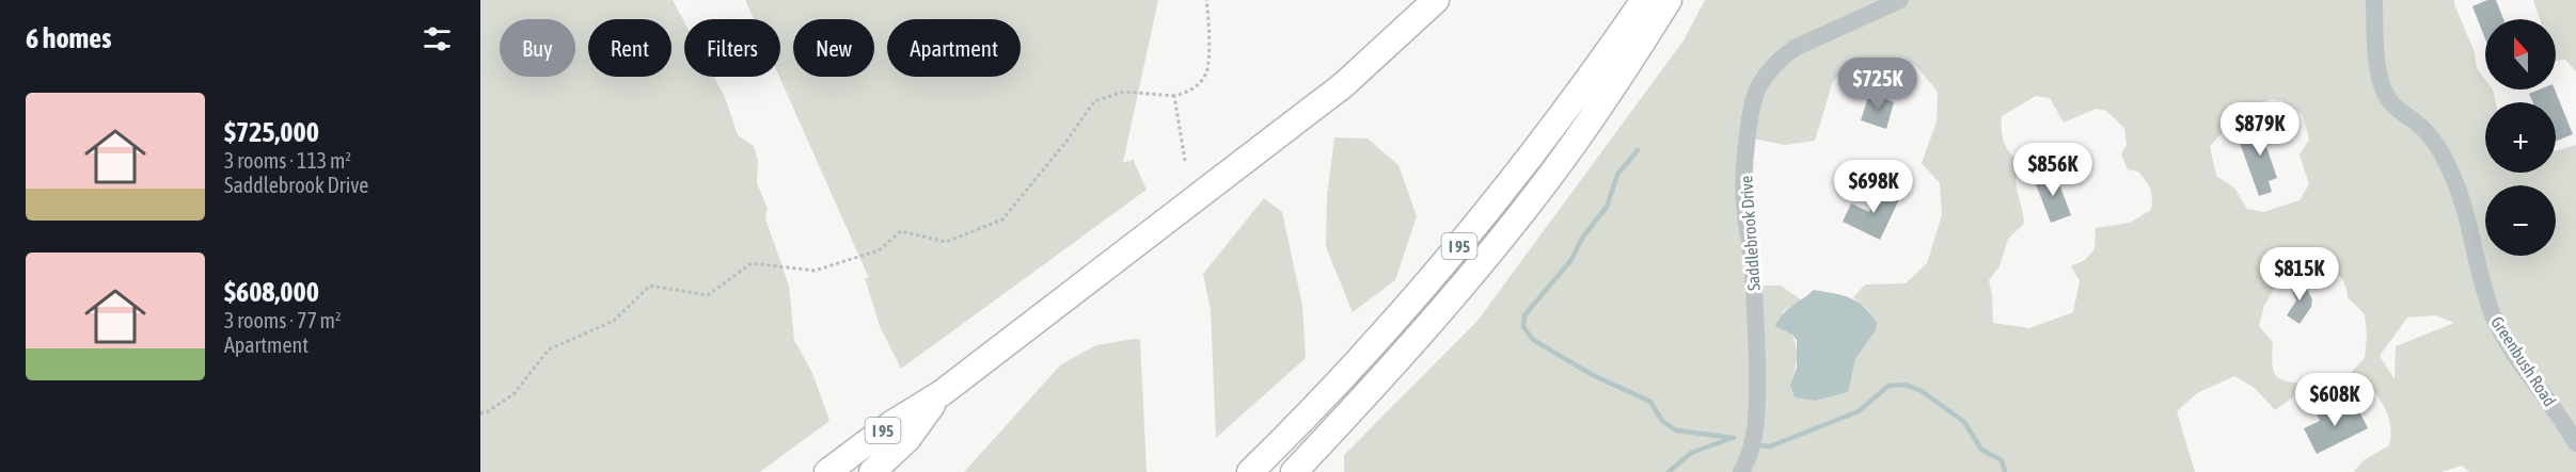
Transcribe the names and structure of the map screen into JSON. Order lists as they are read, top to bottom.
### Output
{
  "streets": {
    "highway": ["I 95"],
    "street": ["Saddlebrook Drive", "Greenbush Road"]
  },
  "north": "top",
  "page": {
    "heading": "6 homes",
    "map_buttons": ["+", "−"],
    "chip": [
      "Buy",
      "Rent",
      "Filters",
      "New",
      "Apartment"
    ],
    "price": [
      "$725K",
      "$879K",
      "$856K",
      "$698K",
      "$815K",
      "$608K"
    ],
    "list": [
      {
        "name": "$725,000",
        "note": "3 rooms · 113 m² · Saddlebrook Drive"
      },
      {
        "name": "$608,000",
        "note": "3 rooms · 77 m² · Apartment"
      }
    ]
  }
}
